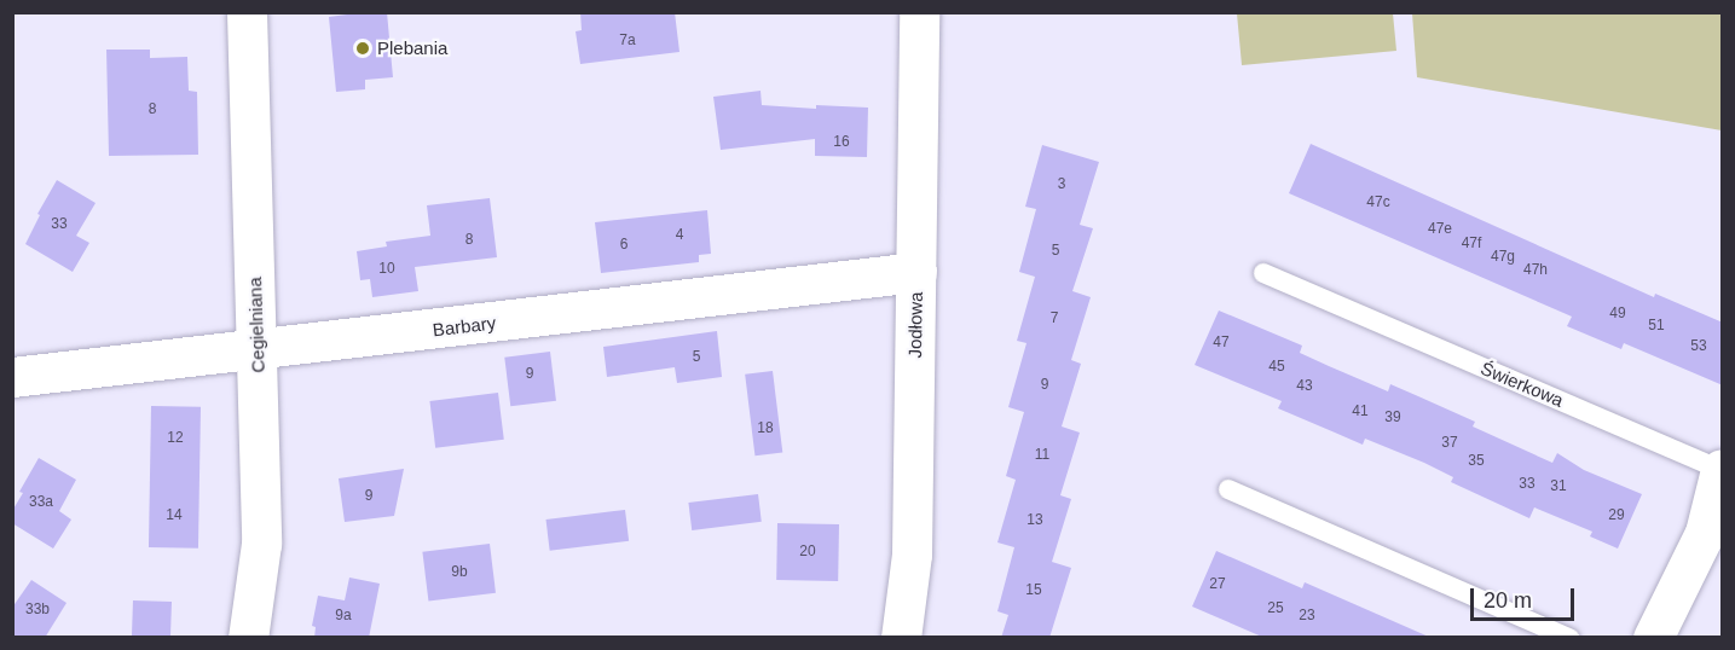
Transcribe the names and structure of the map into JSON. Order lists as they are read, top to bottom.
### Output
{
  "streets": {
    "street": [
      "Cegielniana",
      "Jodłowa",
      "Barbary",
      "Świerkowa"
    ]
  },
  "crossings": [
    ["Cegielniana", "Barbary"],
    ["Jodłowa", "Barbary"]
  ],
  "places": ["Plebania"],
  "house_numbers": [
    "7a",
    "8",
    "16",
    "3",
    "47c",
    "33",
    "47e",
    "4",
    "8",
    "47f",
    "6",
    "5",
    "47g",
    "10",
    "47h",
    "49",
    "7",
    "51",
    "47",
    "53",
    "5",
    "45",
    "9",
    "9",
    "43",
    "41",
    "39",
    "18",
    "12",
    "37",
    "11",
    "35",
    "33",
    "31",
    "9",
    "33a",
    "14",
    "29",
    "13",
    "20",
    "9b",
    "27",
    "15",
    "25",
    "33b",
    "9a",
    "23"
  ],
  "scale_bar": "20 m"
}
